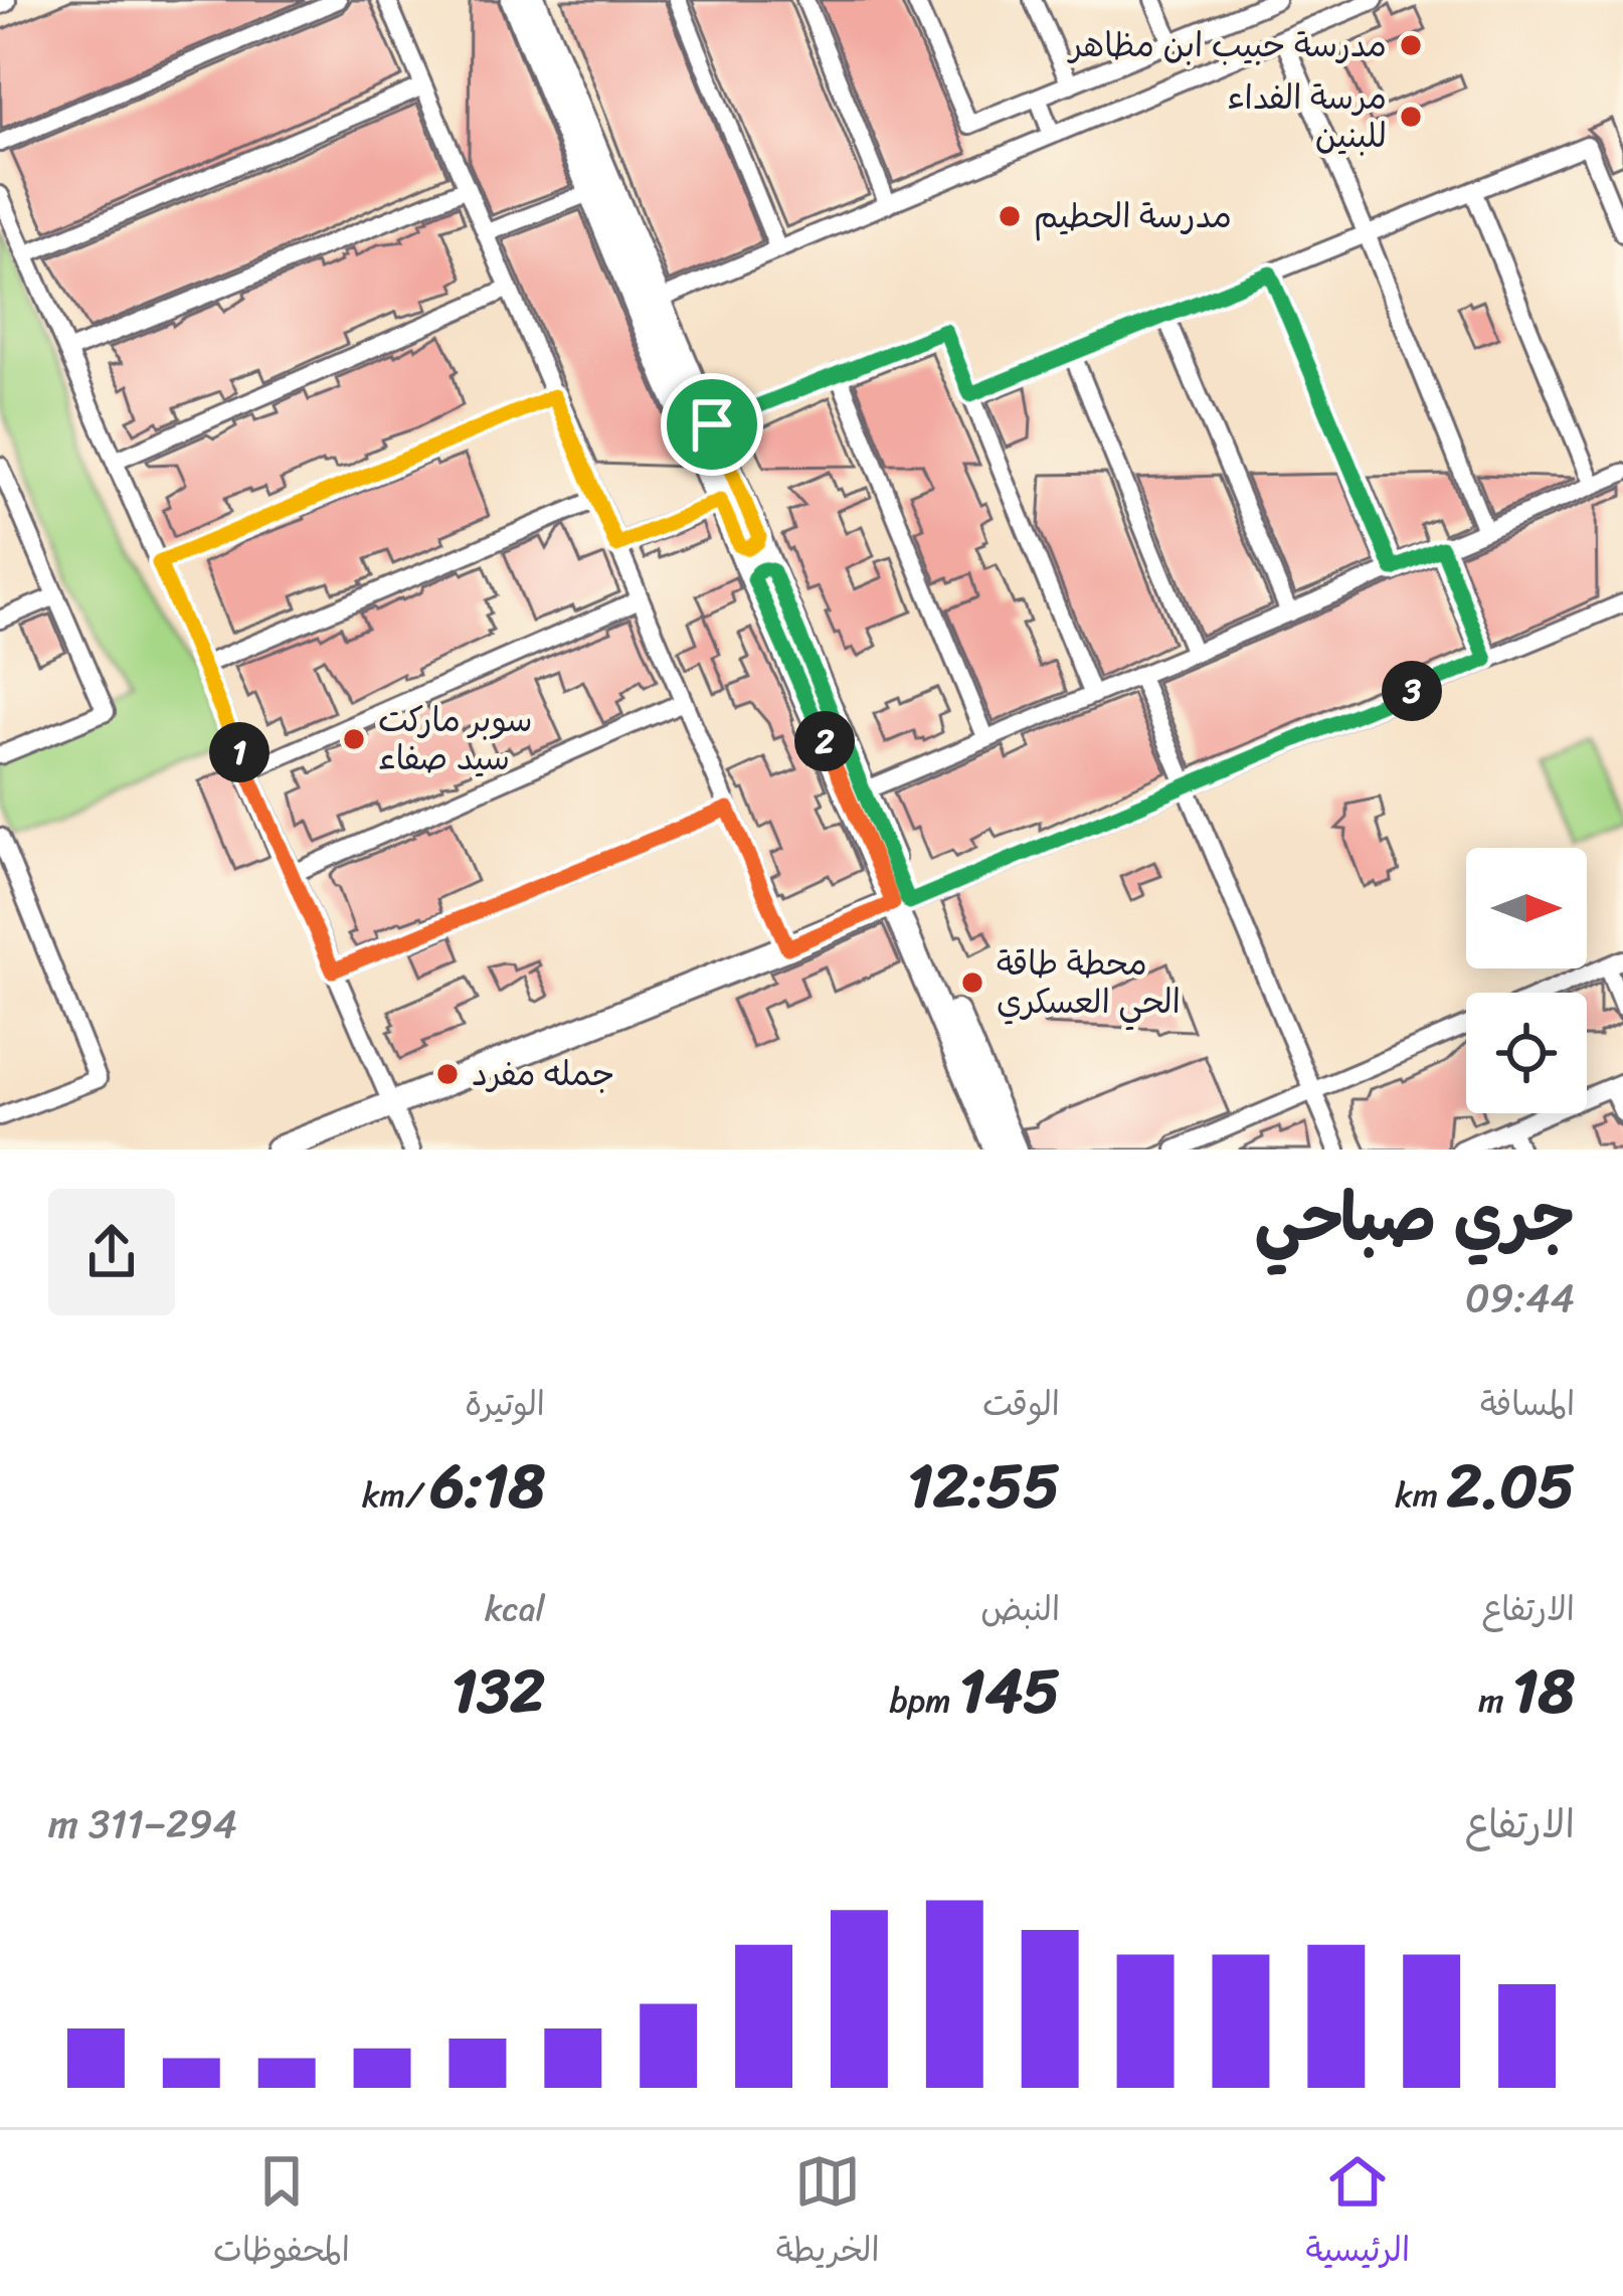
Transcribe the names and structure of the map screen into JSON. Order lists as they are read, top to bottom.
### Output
{
  "places": [
    "مدرسة حبيب ابن مظاهر",
    "مرسة الفداء للبنين",
    "مدرسة الحطيم",
    "سوبر ماركت سيد صفاء",
    "محطة طاقة الحي العسكري",
    "جمله مفرد"
  ],
  "north": "right",
  "page": {
    "pins": ["3", "2", "1"],
    "heading": ["جري صباحي", "09:44"],
    "stats": [
      ["المسافة", "2.05 km"],
      ["الوقت", "12:55"],
      ["الوتيرة", "6:18 /km"],
      ["الارتفاع", "18 m"],
      ["النبض", "145 bpm"],
      ["kcal", "132"]
    ],
    "chart": ["الارتفاع", "294–311 m"],
    "tabs": ["الرئيسية", "الخريطة", "المحفوظات"]
  }
}
